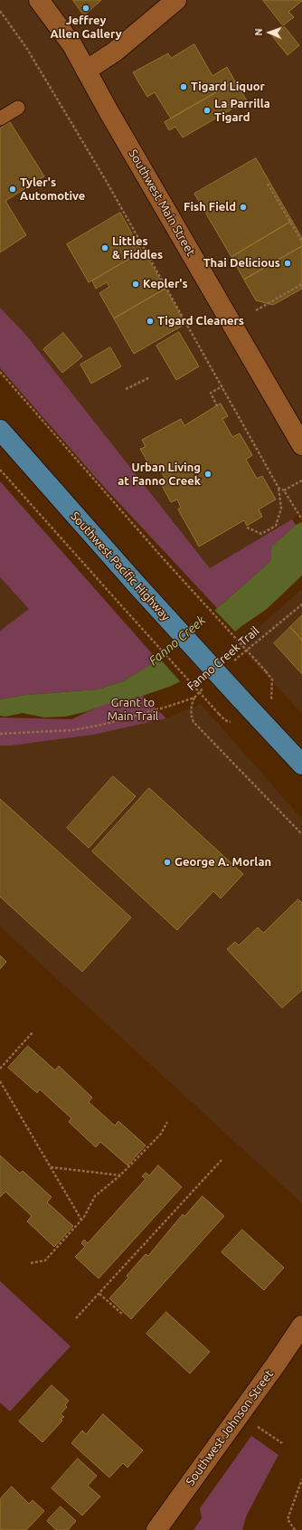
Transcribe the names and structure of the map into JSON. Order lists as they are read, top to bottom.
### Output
{
  "streets": {
    "highway": ["Southwest Pacific Highway"],
    "street": ["Southwest Main Street", "Southwest Johnson Street"],
    "path": ["Fanno Creek Trail"]
  },
  "water": ["Fanno Creek"],
  "parks": ["Grant to Main Trail"],
  "places": [
    "Jeffrey Allen Gallery",
    "Tigard Liquor",
    "La Parrilla Tigard",
    "Tyler's Automotive",
    "Fish Field",
    "Littles & Fiddles",
    "Thai Delicious",
    "Kepler's",
    "Tigard Cleaners",
    "Urban Living at Fanno Creek",
    "George A. Morlan"
  ],
  "north": "left"
}
